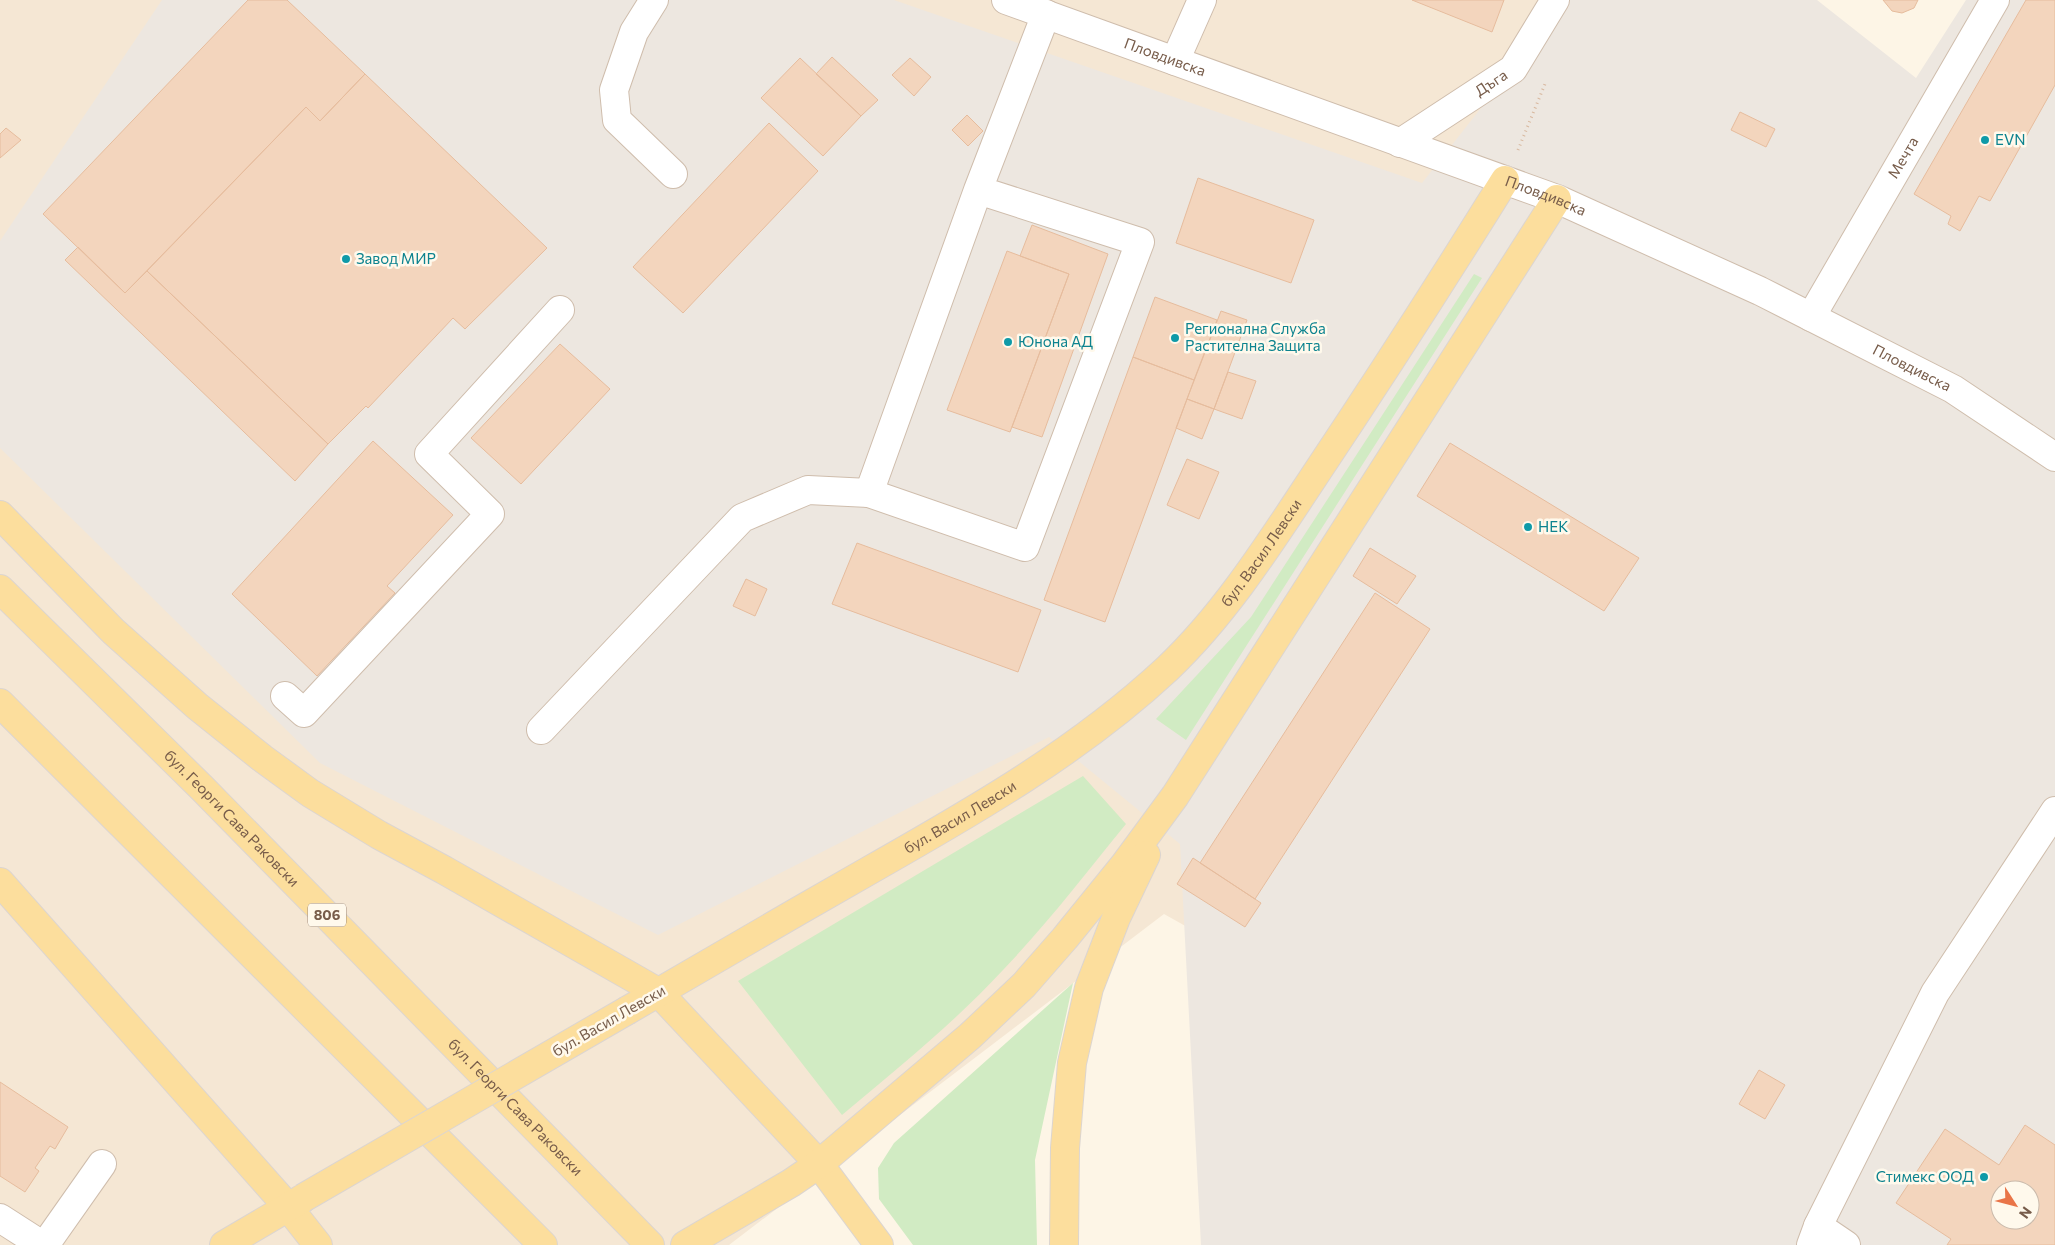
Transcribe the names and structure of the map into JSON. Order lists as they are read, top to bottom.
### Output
{
  "streets": {
    "main road": ["бул. Васил Левски", "бул. Георги Сава Раковски", "806"],
    "street": ["Пловдивска", "Дъга", "Мечта"]
  },
  "crossings": [
    ["Пловдивска", "Дъга"],
    ["Пловдивска", "Мечта"],
    ["Пловдивска", "бул. Васил Левски"]
  ],
  "places": [
    "EVN",
    "Завод МИР",
    "Регионална Служба Растителна Защита",
    "Юнона АД",
    "НЕК",
    "Стимекс ООД"
  ],
  "north": "bottom right"
}
